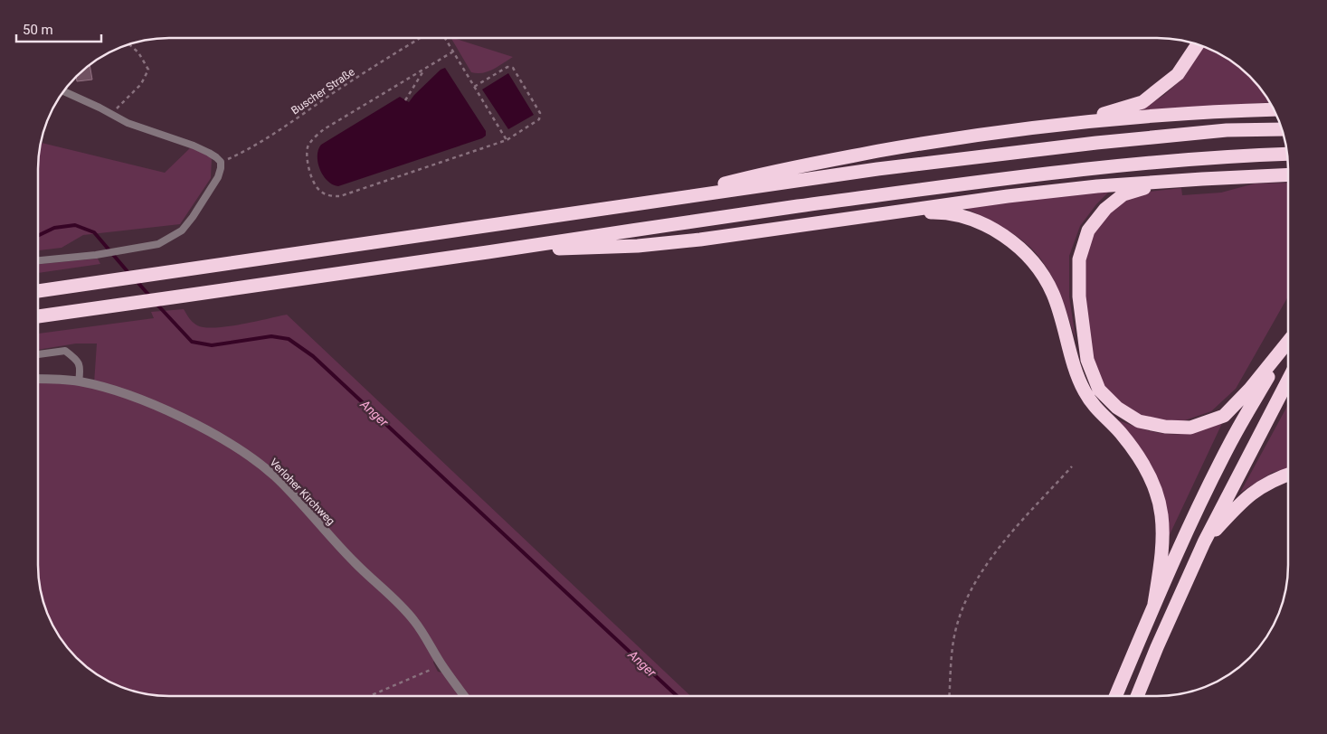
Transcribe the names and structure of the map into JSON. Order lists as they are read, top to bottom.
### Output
{
  "streets": {
    "street": ["Verloher Kirchweg"],
    "path": ["Buscher Straße"]
  },
  "water": ["Anger"],
  "scale_bar": "50 m"
}
